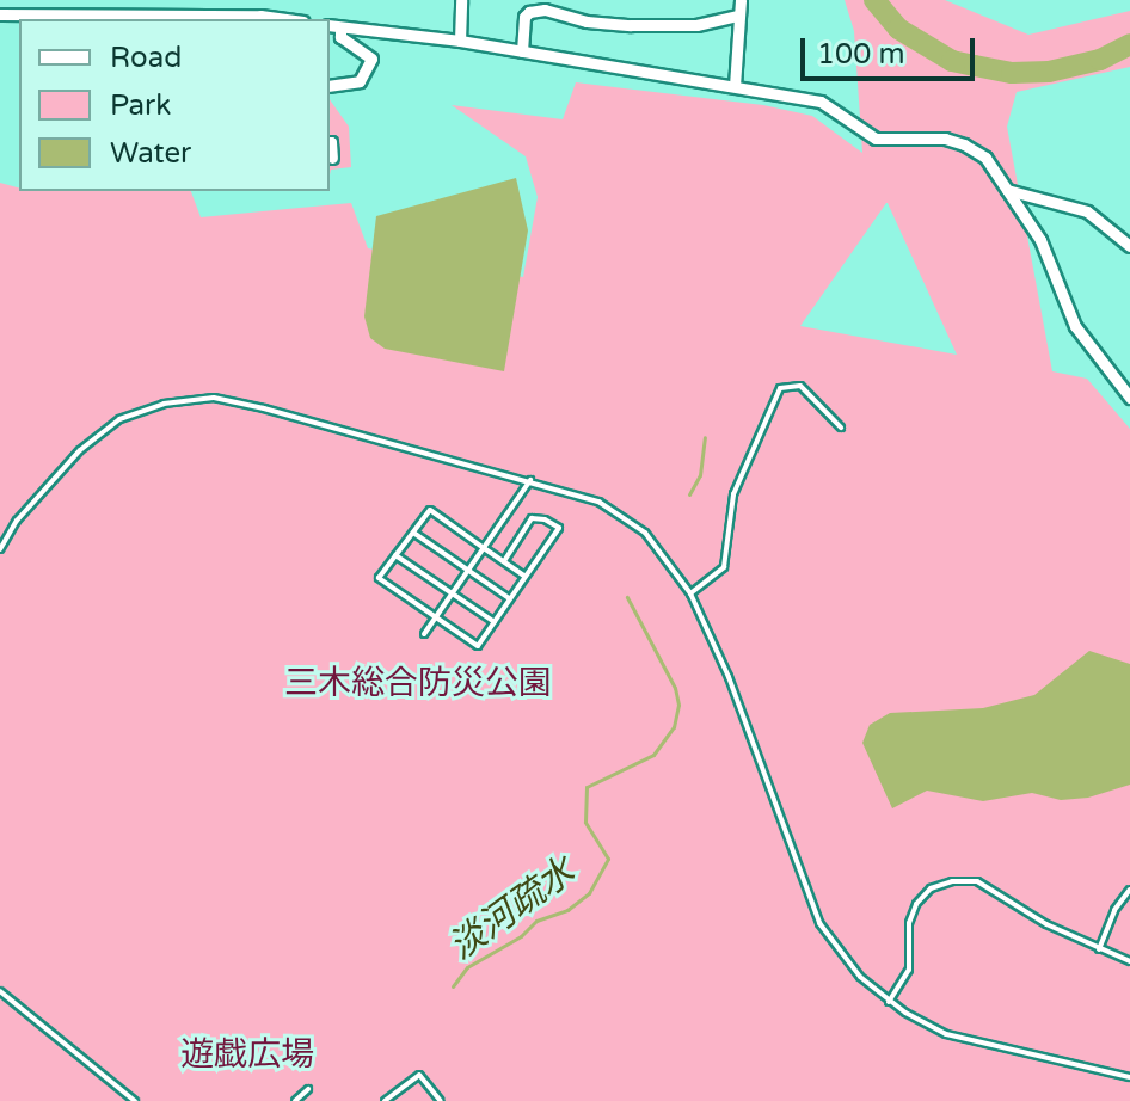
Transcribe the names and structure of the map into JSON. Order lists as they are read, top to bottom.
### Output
{
  "water": ["淡河疏水"],
  "parks": ["三木総合防災公園", "遊戯広場"],
  "legend": ["Road", "Park", "Water"],
  "scale_bar": "100 m"
}
